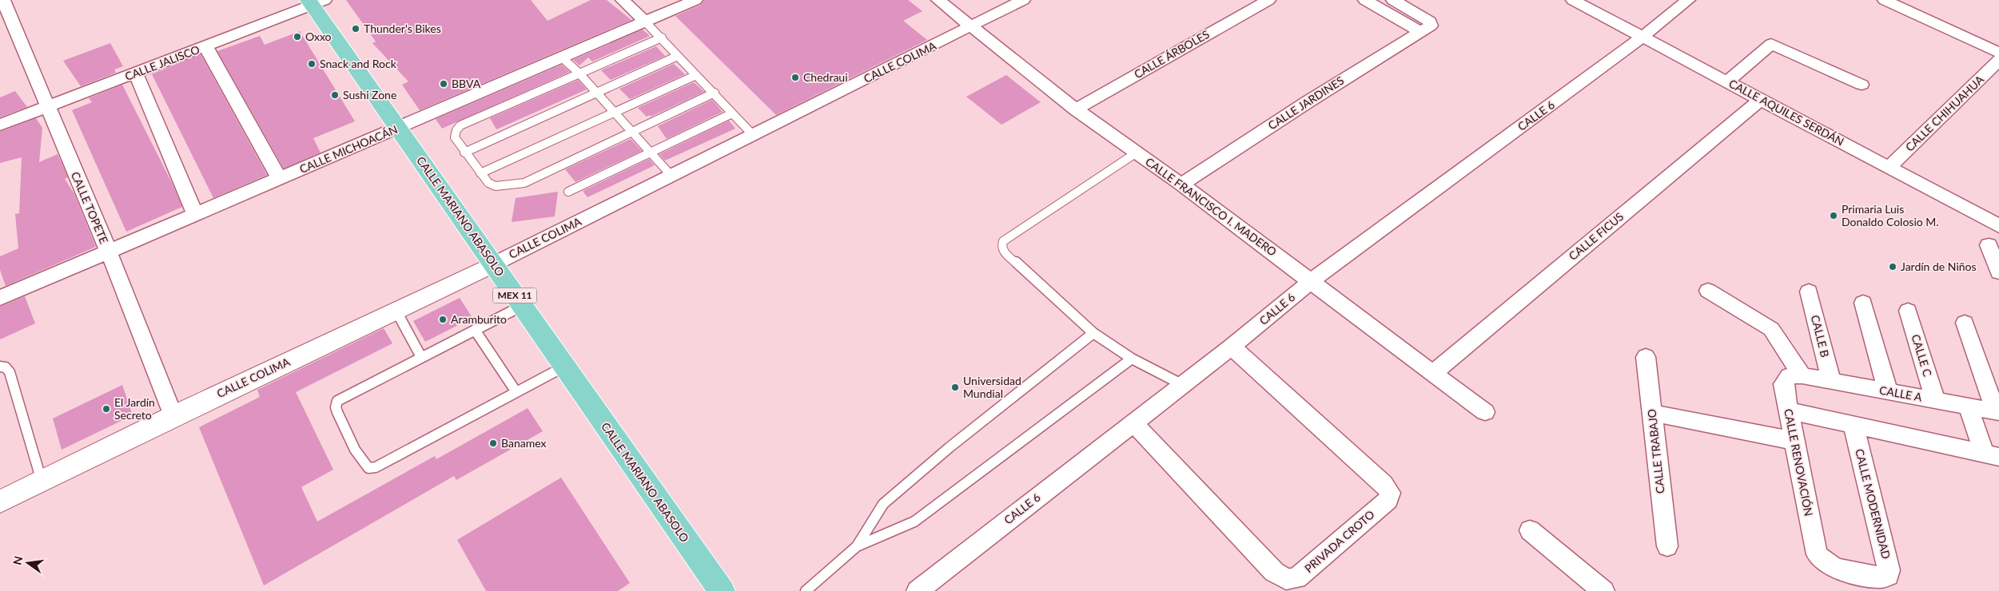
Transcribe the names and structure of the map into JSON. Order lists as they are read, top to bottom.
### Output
{
  "streets": {
    "main road": ["CALLE MARIANO ABASOLO", "MEX 11"],
    "street": [
      "CALLE ÁRBOLES",
      "CALLE COLIMA",
      "CALLE JALISCO",
      "CALLE JARDINES",
      "CALLE AQUILES SERDÁN",
      "CALLE CHIHUAHUA",
      "CALLE 6",
      "CALLE MICHOACÁN",
      "CALLE FRANCISCO I. MADERO",
      "CALLE TOPETE",
      "CALLE FICUS",
      "CALLE B",
      "CALLE C",
      "CALLE A",
      "CALLE TRABAJO",
      "CALLE RENOVACIÓN",
      "CALLE MODERNIDAD",
      "PRIVADA CROTO"
    ]
  },
  "crossings": [
    ["CALLE ÁRBOLES", "CALLE FRANCISCO I. MADERO"],
    ["CALLE COLIMA", "CALLE FRANCISCO I. MADERO"],
    ["CALLE COLIMA", "CALLE TOPETE"],
    ["CALLE COLIMA", "CALLE MARIANO ABASOLO"],
    ["CALLE JALISCO", "CALLE TOPETE"],
    ["CALLE JALISCO", "CALLE MARIANO ABASOLO"],
    ["CALLE JARDINES", "CALLE FRANCISCO I. MADERO"],
    ["CALLE AQUILES SERDÁN", "CALLE CHIHUAHUA"],
    ["CALLE AQUILES SERDÁN", "CALLE 6"],
    ["CALLE AQUILES SERDÁN", "CALLE FICUS"],
    ["CALLE 6", "CALLE FRANCISCO I. MADERO"],
    ["CALLE 6", "PRIVADA CROTO"],
    ["CALLE MICHOACÁN", "CALLE TOPETE"],
    ["CALLE MICHOACÁN", "CALLE MARIANO ABASOLO"],
    ["CALLE FRANCISCO I. MADERO", "CALLE FICUS"],
    ["CALLE B", "CALLE A"],
    ["CALLE C", "CALLE A"],
    ["CALLE A", "CALLE RENOVACIÓN"],
    ["CALLE RENOVACIÓN", "CALLE MODERNIDAD"]
  ],
  "places": [
    "Thunder's Bikes",
    "Oxxo",
    "Snack and Rock",
    "Chedraui",
    "BBVA",
    "Sushi Zone",
    "Primaria Luis Donaldo Colosio M.",
    "Jardín de Niños",
    "Aramburito",
    "Universidad Mundial",
    "El Jardín Secreto",
    "Banamex"
  ],
  "north": "left"
}
